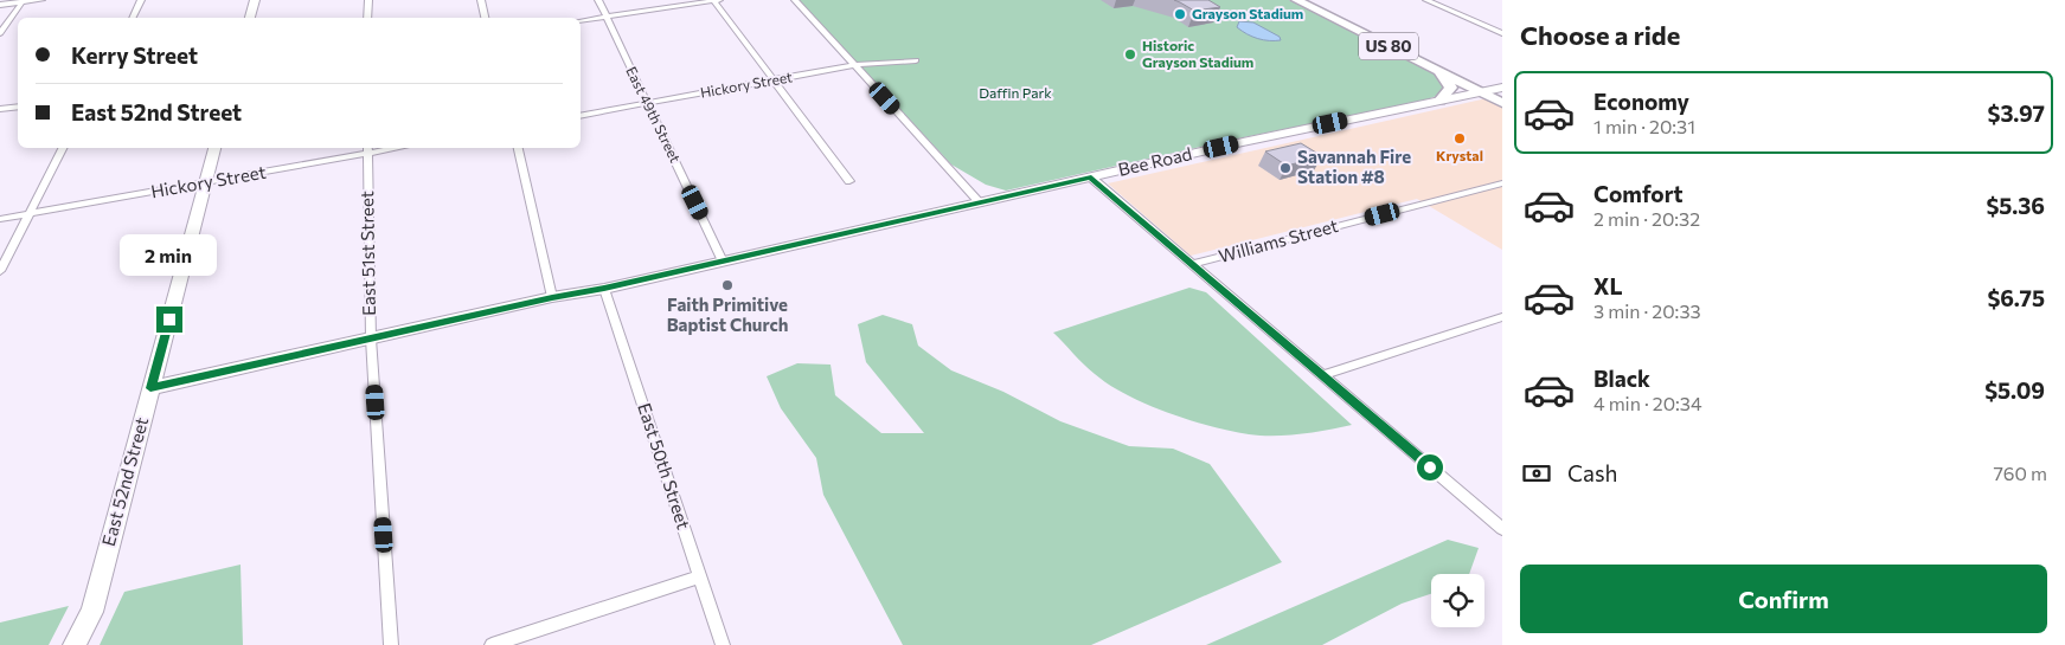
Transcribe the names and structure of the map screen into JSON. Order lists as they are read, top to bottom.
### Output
{
  "streets": {
    "main road": ["US 80", "Bee Road", "East 52nd Street"],
    "street": [
      "Hickory Street",
      "East 49th Street",
      "Williams Street",
      "East 51st Street",
      "East 50th Street"
    ]
  },
  "crossings": [
    ["US 80", "Bee Road"],
    ["Hickory Street", "East 49th Street"],
    ["Hickory Street", "East 51st Street"],
    ["Hickory Street", "East 52nd Street"],
    ["East 49th Street", "Bee Road"],
    ["Bee Road", "East 51st Street"],
    ["Bee Road", "East 50th Street"],
    ["Bee Road", "East 52nd Street"]
  ],
  "parks": ["Daffin Park"],
  "places": [
    "Grayson Stadium",
    "Historic Grayson Stadium",
    "Krystal",
    "Savannah Fire Station #8",
    "Faith Primitive Baptist Church"
  ],
  "page": {
    "heading": "Choose a ride",
    "banner": ["Kerry Street", "East 52nd Street"],
    "list": [
      {
        "name": "Economy",
        "note": "1 min · 20:31",
        "value": "$3.97"
      },
      {
        "name": "Comfort",
        "note": "2 min · 20:32",
        "value": "$5.36"
      },
      {
        "name": "XL",
        "note": "3 min · 20:33",
        "value": "$6.75"
      },
      {
        "name": "Black",
        "note": "4 min · 20:34",
        "value": "$5.09"
      }
    ],
    "bubble": "2 min",
    "pay": ["Cash", "760 m"],
    "buttons": "Confirm"
  }
}
